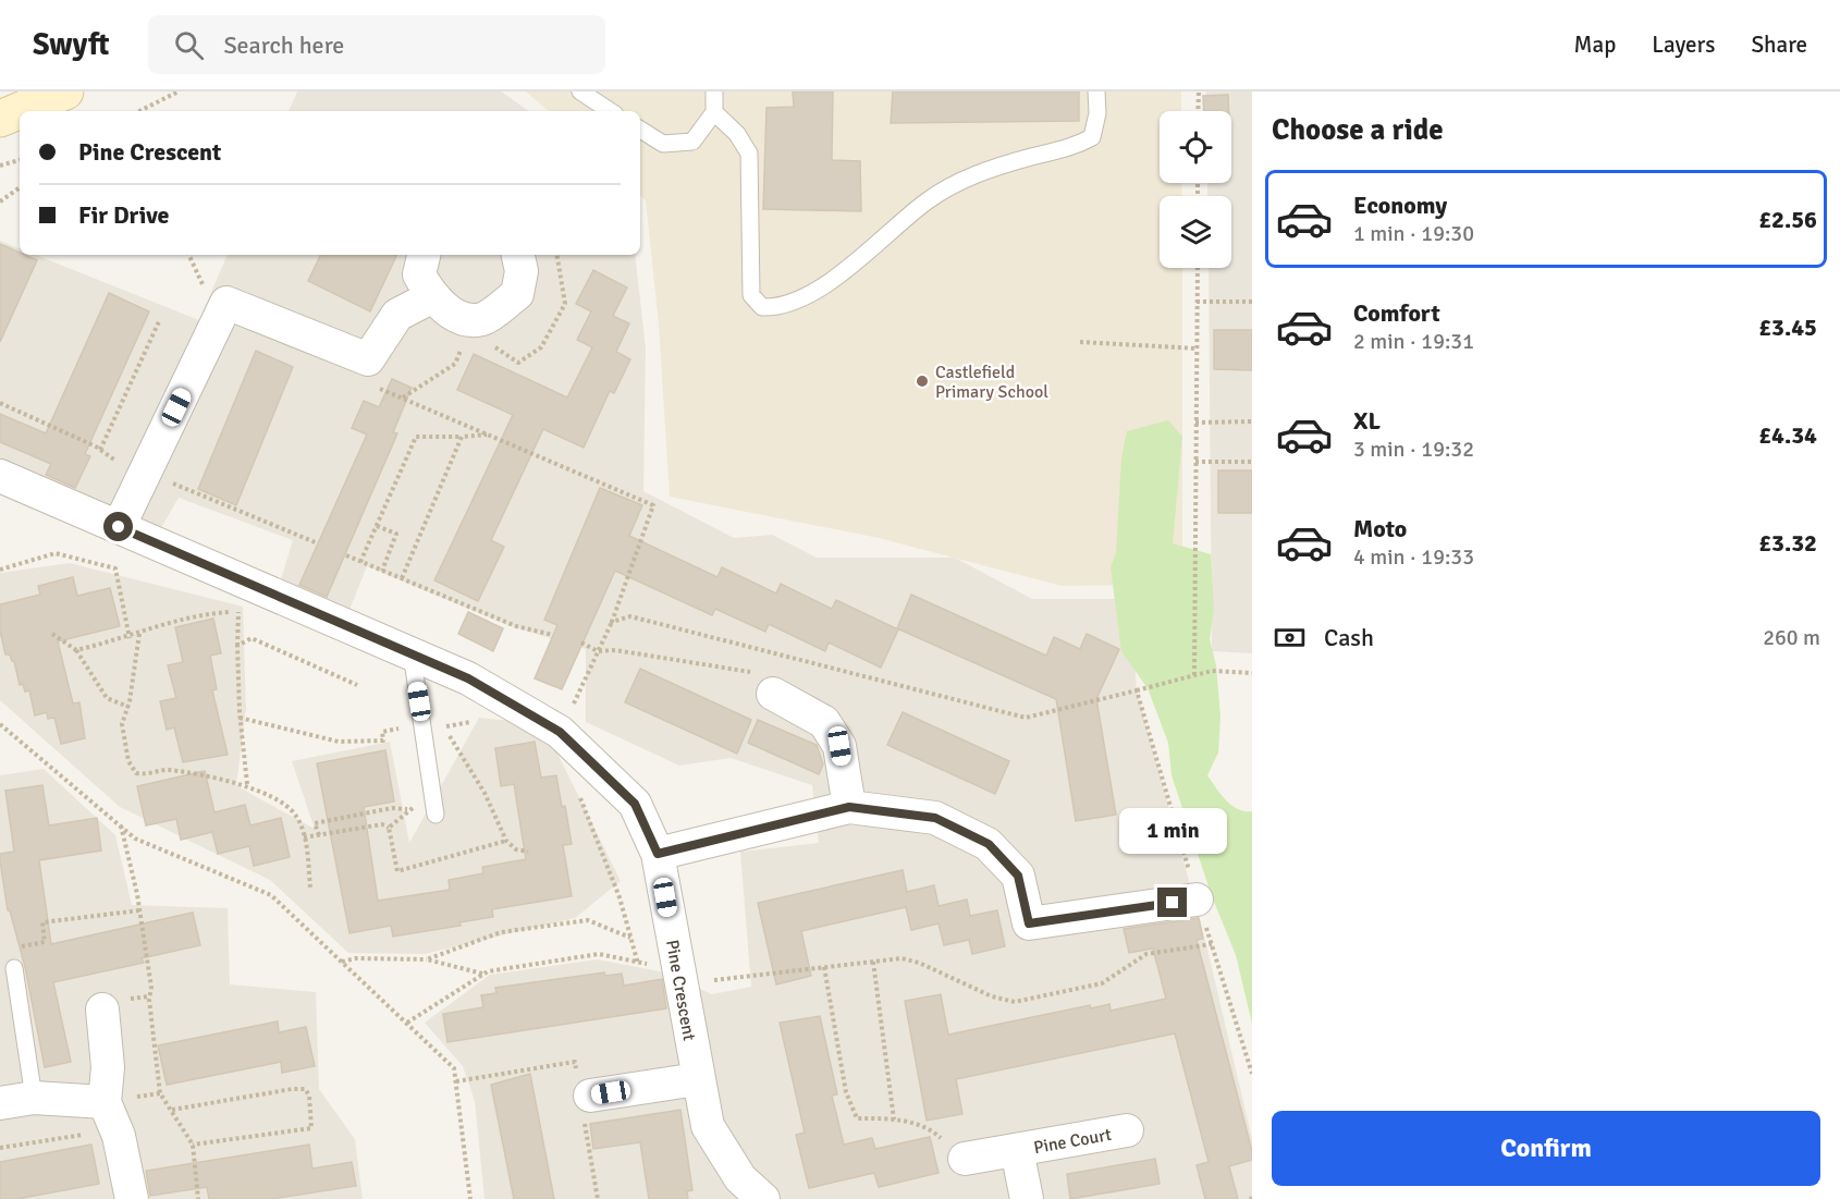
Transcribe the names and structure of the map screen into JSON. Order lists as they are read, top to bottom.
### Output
{
  "streets": {
    "street": ["Pine Crescent", "Pine Court"]
  },
  "places": ["Castlefield Primary School"],
  "page": {
    "header": "Swyft",
    "search": "Search here",
    "nav": ["Map", "Layers", "Share"],
    "heading": "Choose a ride",
    "banner": ["Pine Crescent", "Fir Drive"],
    "list": [
      {
        "name": "Economy",
        "note": "1 min · 19:30",
        "value": "£2.56"
      },
      {
        "name": "Comfort",
        "note": "2 min · 19:31",
        "value": "£3.45"
      },
      {
        "name": "XL",
        "note": "3 min · 19:32",
        "value": "£4.34"
      },
      {
        "name": "Moto",
        "note": "4 min · 19:33",
        "value": "£3.32"
      }
    ],
    "pay": ["Cash", "260 m"],
    "bubble": "1 min",
    "buttons": "Confirm"
  }
}
